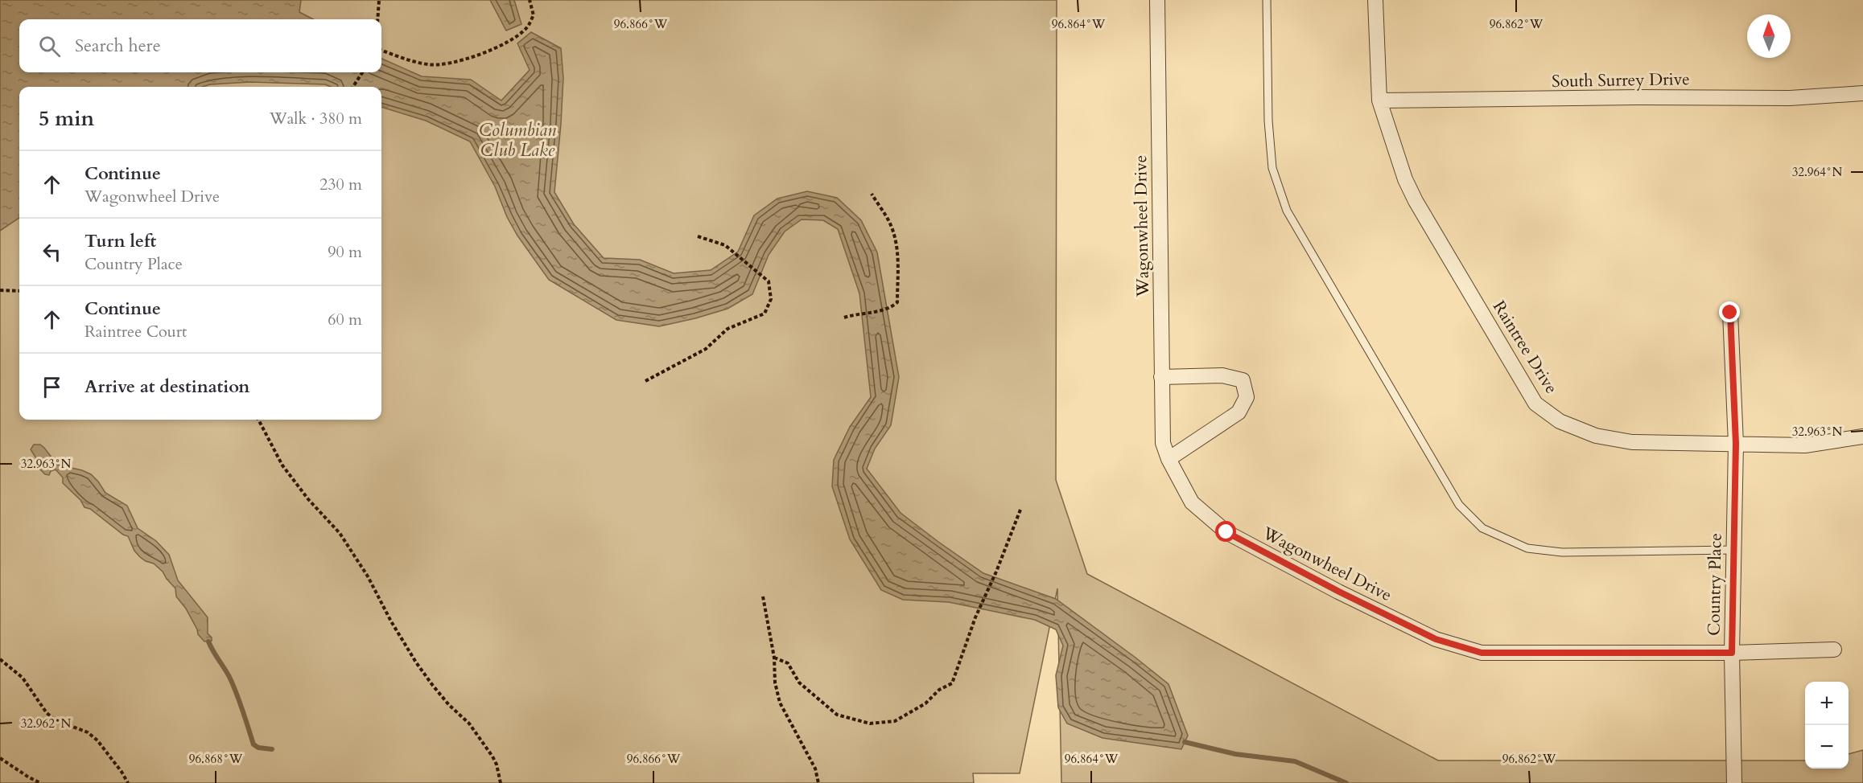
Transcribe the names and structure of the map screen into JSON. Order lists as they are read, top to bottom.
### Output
{
  "streets": {
    "street": [
      "South Surrey Drive",
      "Wagonwheel Drive",
      "Raintree Drive",
      "Country Place"
    ]
  },
  "crossings": [
    ["South Surrey Drive", "Raintree Drive"],
    ["Wagonwheel Drive", "Country Place"],
    ["Raintree Drive", "Country Place"]
  ],
  "water": ["Columbian Club Lake"],
  "north": "top",
  "page": {
    "search": "Search here",
    "heading": ["5 min", "Walk · 380 m"],
    "list": [
      ["Continue", "Wagonwheel Drive", "230 m"],
      ["Turn left", "Country Place", "90 m"],
      ["Continue", "Raintree Court", "60 m"],
      "Arrive at destination"
    ],
    "map_buttons": ["+", "−"]
  },
  "coordinates": [
    "96.866°W",
    "96.864°W",
    "96.862°W",
    "32.964°N",
    "32.963°N",
    "32.962°N",
    "96.868°W"
  ]
}
